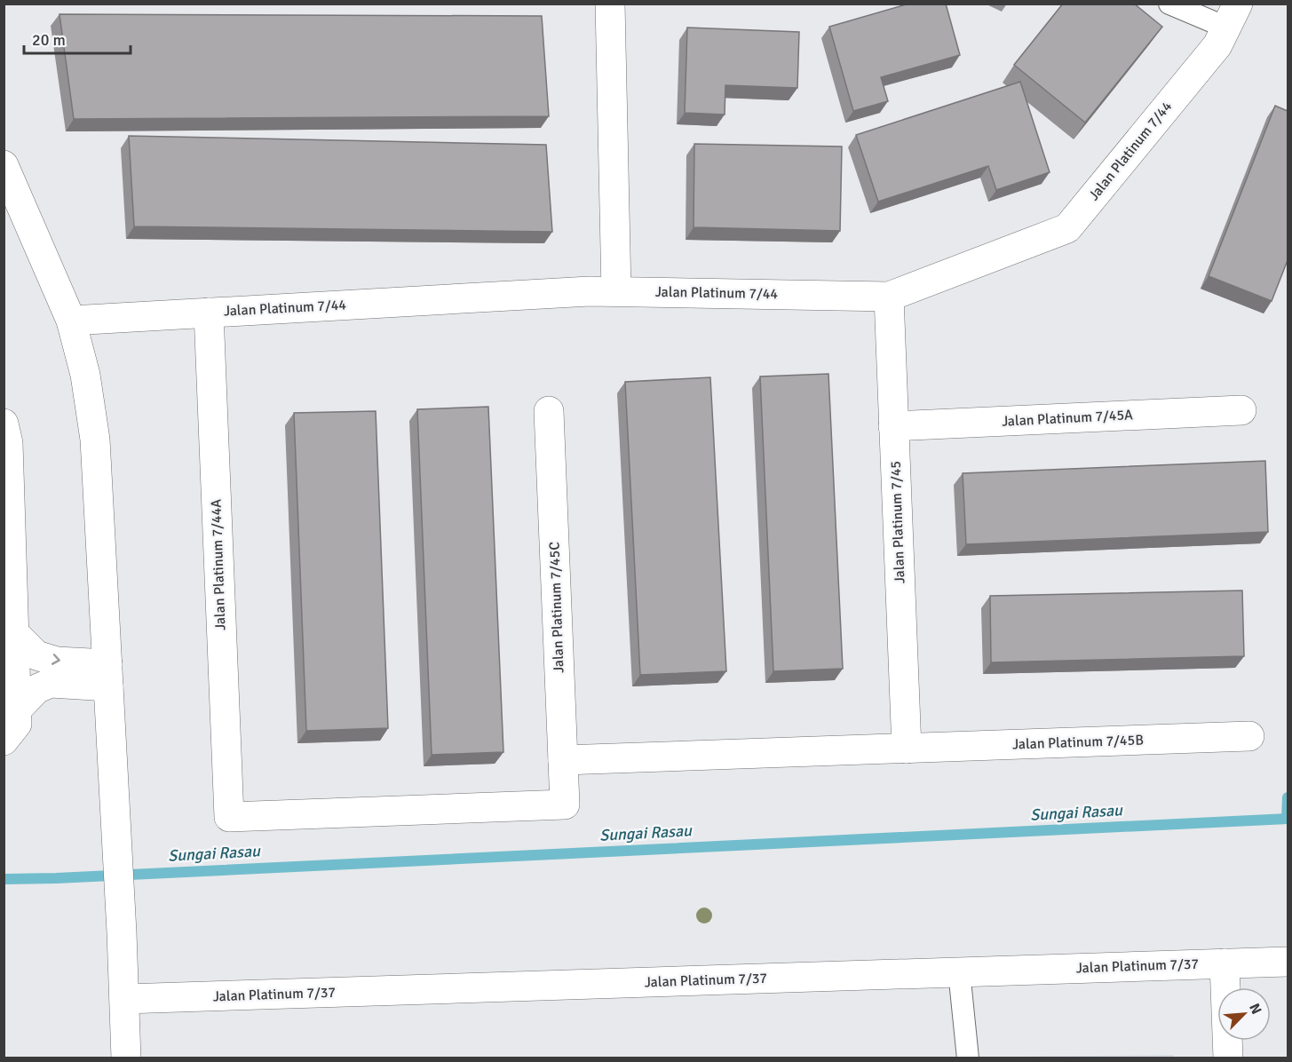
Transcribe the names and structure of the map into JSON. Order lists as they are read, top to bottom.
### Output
{
  "streets": {
    "street": [
      "Jalan Platinum 7/44",
      "Jalan Platinum 7/45A",
      "Jalan Platinum 7/45",
      "Jalan Platinum 7/44A",
      "Jalan Platinum 7/45C",
      "Jalan Platinum 7/45B",
      "Jalan Platinum 7/37"
    ]
  },
  "crossings": [
    ["Jalan Platinum 7/44", "Jalan Platinum 7/45"],
    ["Jalan Platinum 7/44", "Jalan Platinum 7/44A"],
    ["Jalan Platinum 7/45A", "Jalan Platinum 7/45"],
    ["Jalan Platinum 7/45", "Jalan Platinum 7/45B"],
    ["Jalan Platinum 7/44A", "Jalan Platinum 7/45C"],
    ["Jalan Platinum 7/45C", "Jalan Platinum 7/45B"]
  ],
  "water": ["Sungai Rasau"],
  "scale_bar": "20 m",
  "north": "top right"
}
